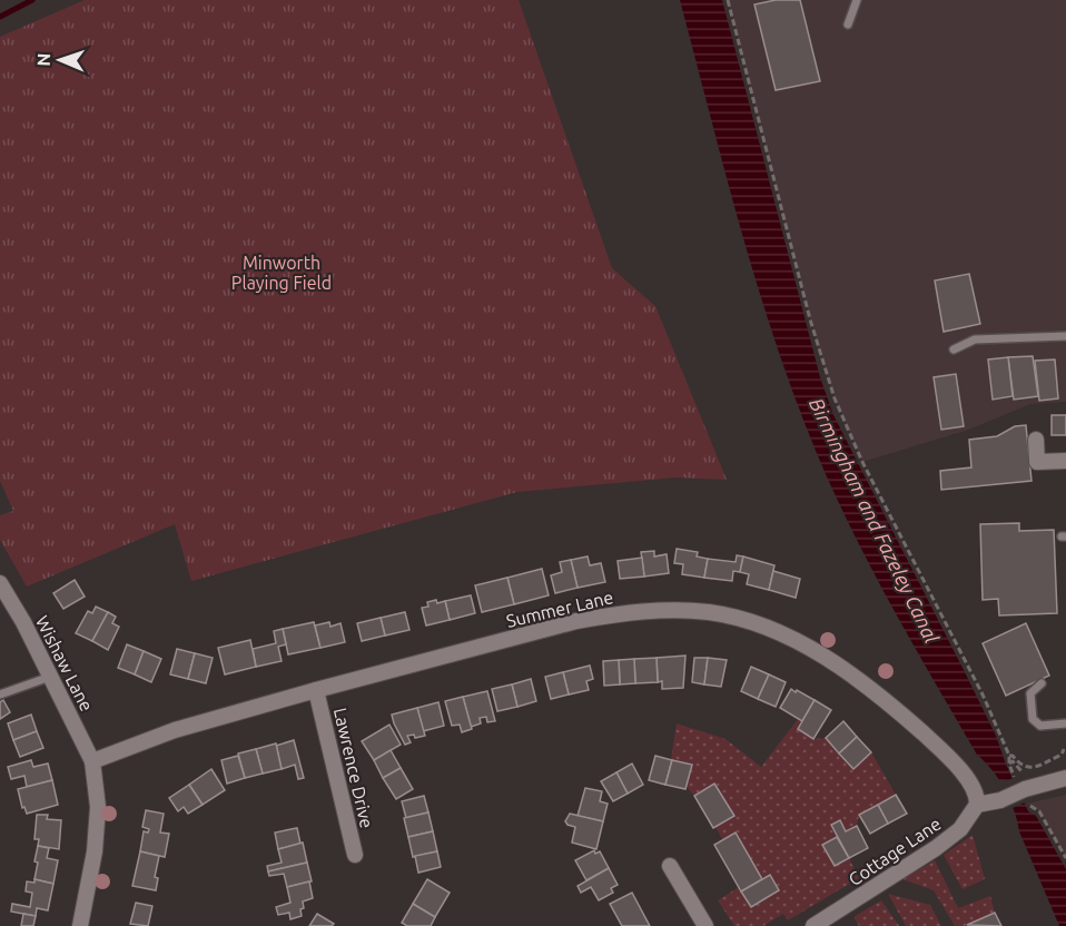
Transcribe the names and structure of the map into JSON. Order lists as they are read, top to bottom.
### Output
{
  "streets": {
    "street": [
      "Summer Lane",
      "Wishaw Lane",
      "Lawrence Drive",
      "Cottage Lane"
    ]
  },
  "crossings": [
    ["Summer Lane", "Wishaw Lane"],
    ["Summer Lane", "Lawrence Drive"],
    ["Summer Lane", "Cottage Lane"]
  ],
  "water": ["Birmingham and Fazeley Canal"],
  "parks": ["Minworth Playing Field"],
  "north": "left"
}
